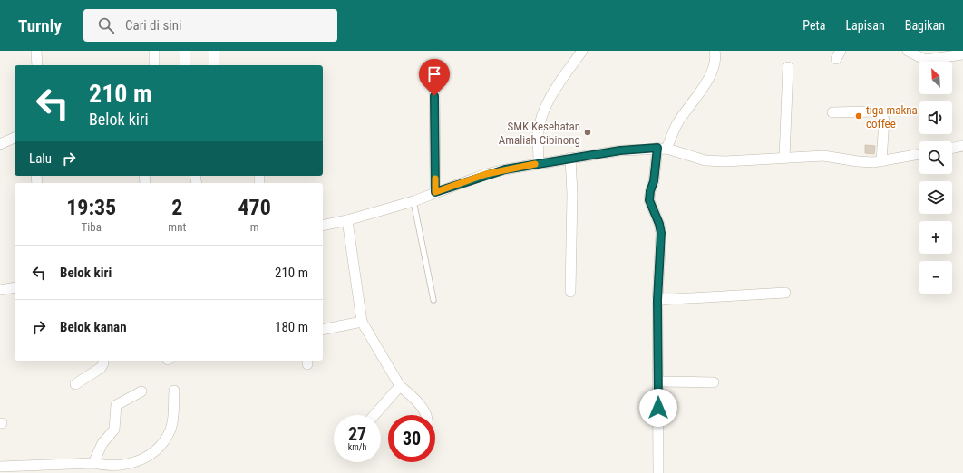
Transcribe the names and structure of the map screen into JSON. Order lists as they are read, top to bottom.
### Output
{
  "places": ["tiga makna coffee", "SMK Kesehatan Amaliah Cibinong"],
  "north": "top left",
  "page": {
    "header": "Turnly",
    "search": "Cari di sini",
    "nav": ["Peta", "Lapisan", "Bagikan"],
    "map_buttons": ["+", "−"],
    "turn": ["210 m", "Belok kiri"],
    "then": "Lalu",
    "eta": [
      "19:35",
      "Tiba",
      "2",
      "mnt",
      "470",
      "m"
    ],
    "list": [
      {
        "name": "Belok kiri",
        "value": "210 m"
      },
      {
        "name": "Belok kanan",
        "value": "180 m"
      }
    ],
    "speed": "27 km/h",
    "limit": "30"
  }
}
